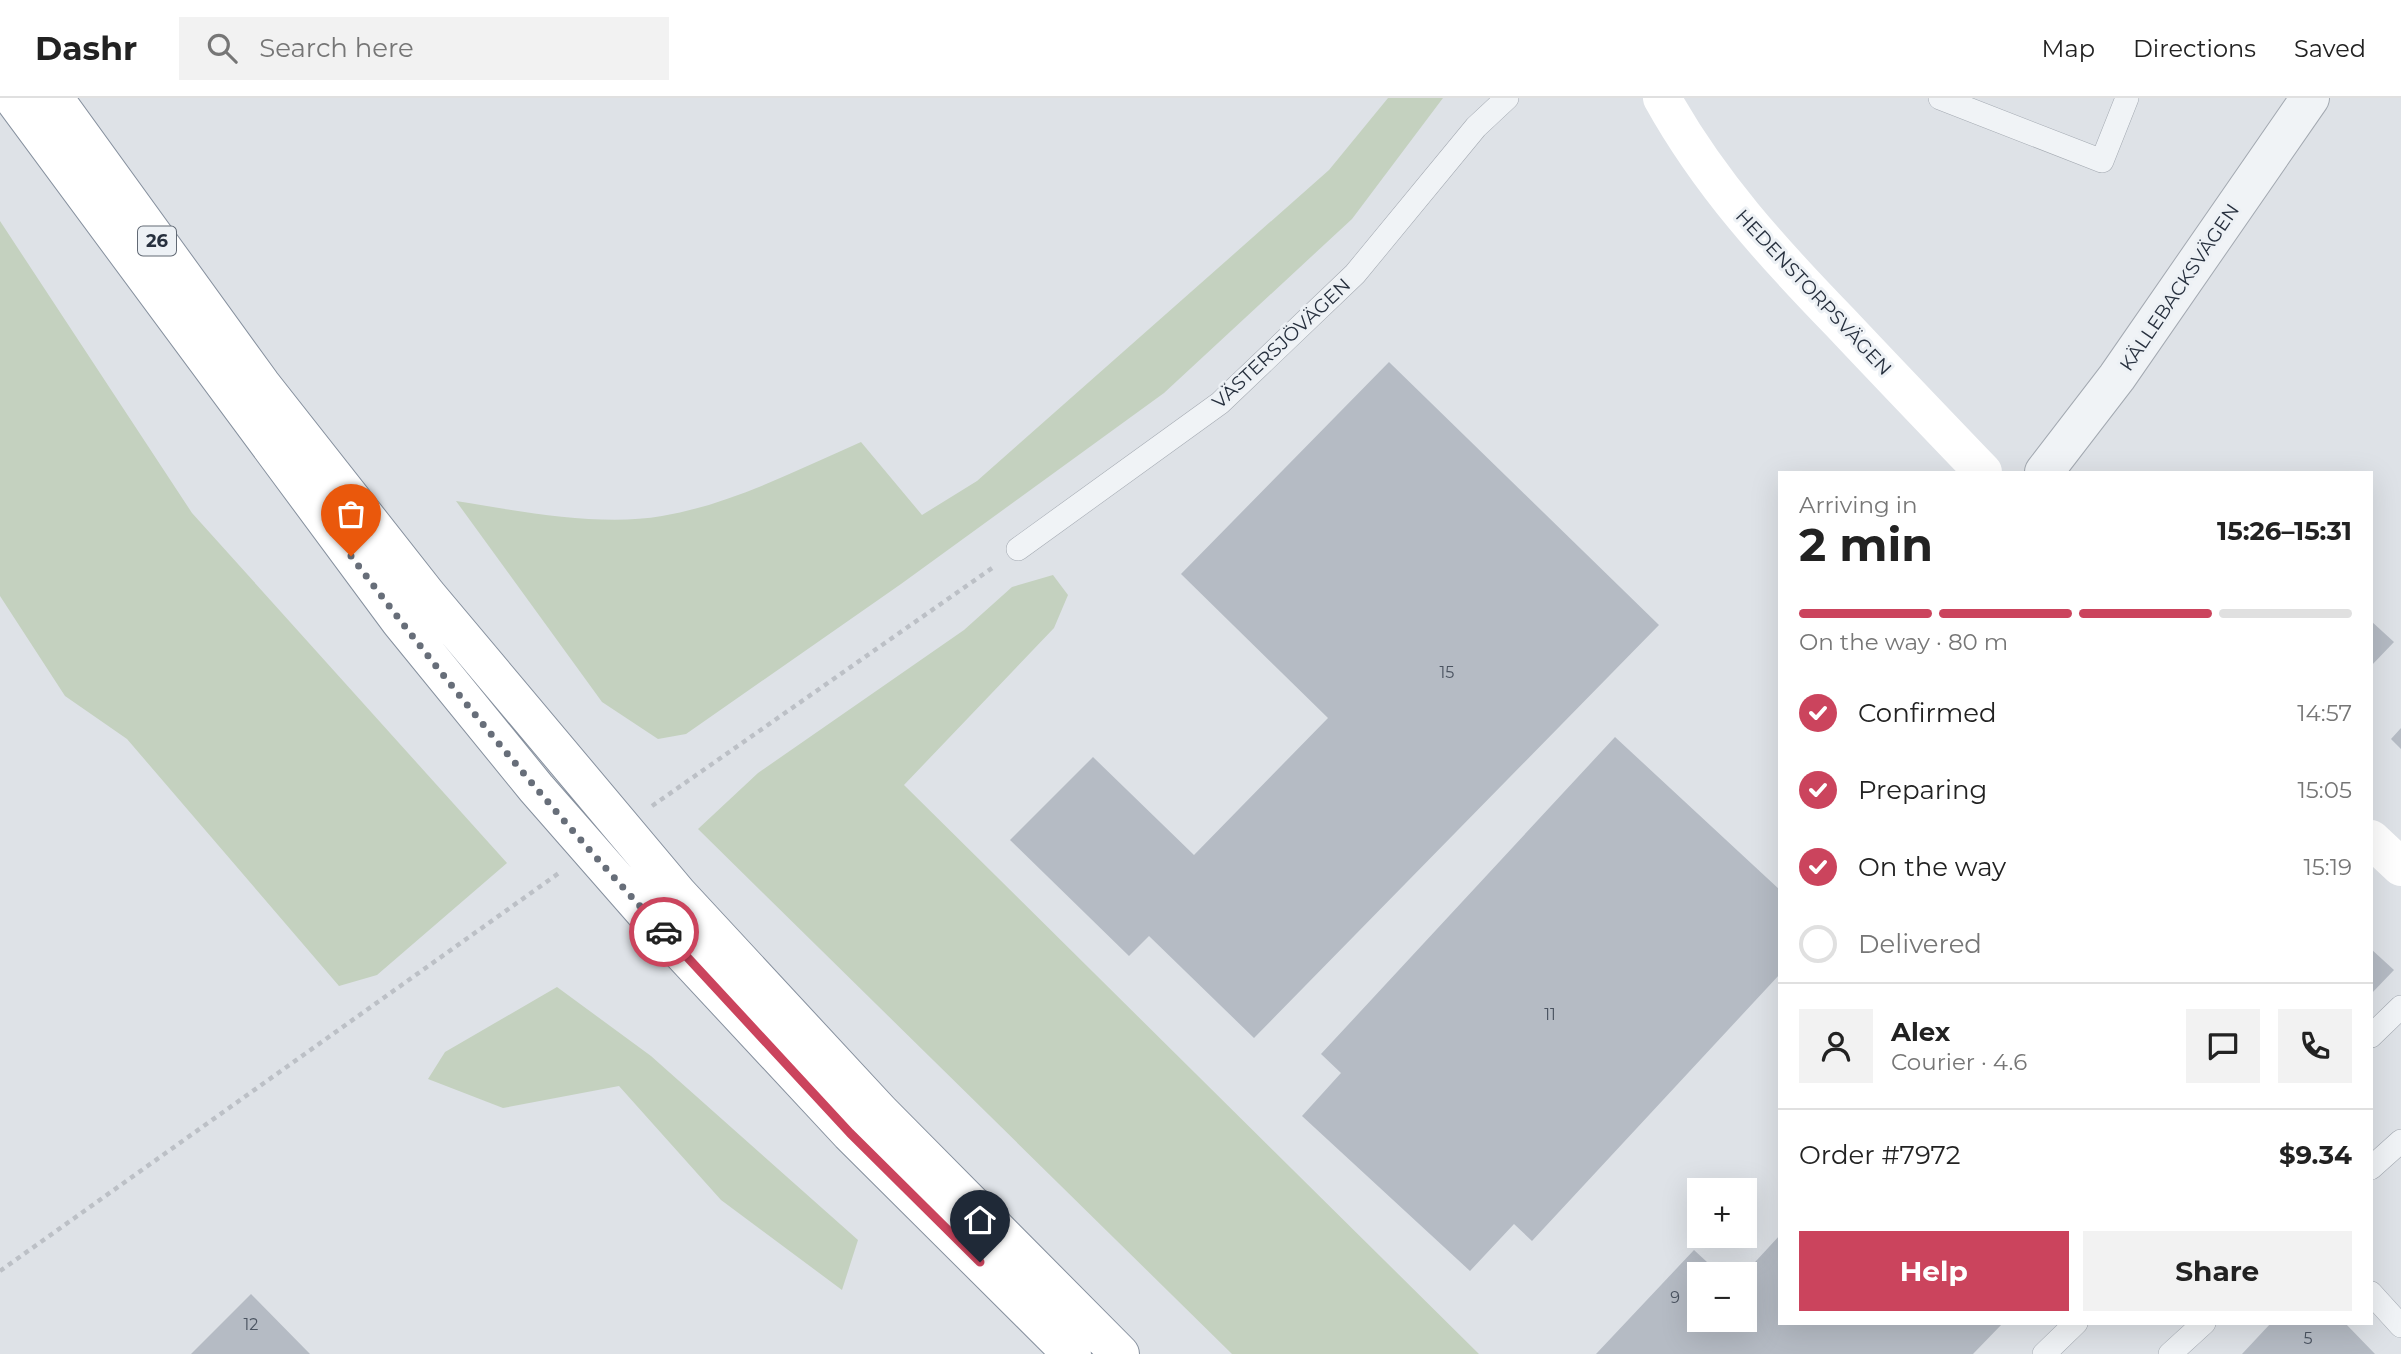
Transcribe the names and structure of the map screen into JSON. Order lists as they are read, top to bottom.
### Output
{
  "streets": {
    "main road": ["26", "HEDENSTORPSVÄGEN"],
    "street": ["KÄLLEBACKSVÄGEN"],
    "lane": ["VÄSTERSJÖVÄGEN"]
  },
  "house_numbers": [
    "15",
    "11",
    "9",
    "12",
    "5"
  ],
  "page": {
    "header": "Dashr",
    "search": "Search here",
    "nav": ["Map", "Directions", "Saved"],
    "heading": ["2 min", "Arriving in", "15:26–15:31"],
    "panel": [
      "Alex",
      "Courier · 4.6",
      "Order #7972",
      "$9.34"
    ],
    "bar": "On the way · 80 m",
    "list": [
      ["Confirmed", "14:57"],
      ["Preparing", "15:05"],
      ["On the way", "15:19"],
      "Delivered"
    ],
    "map_buttons": ["+", "−"],
    "buttons": ["Help", "Share"]
  }
}
